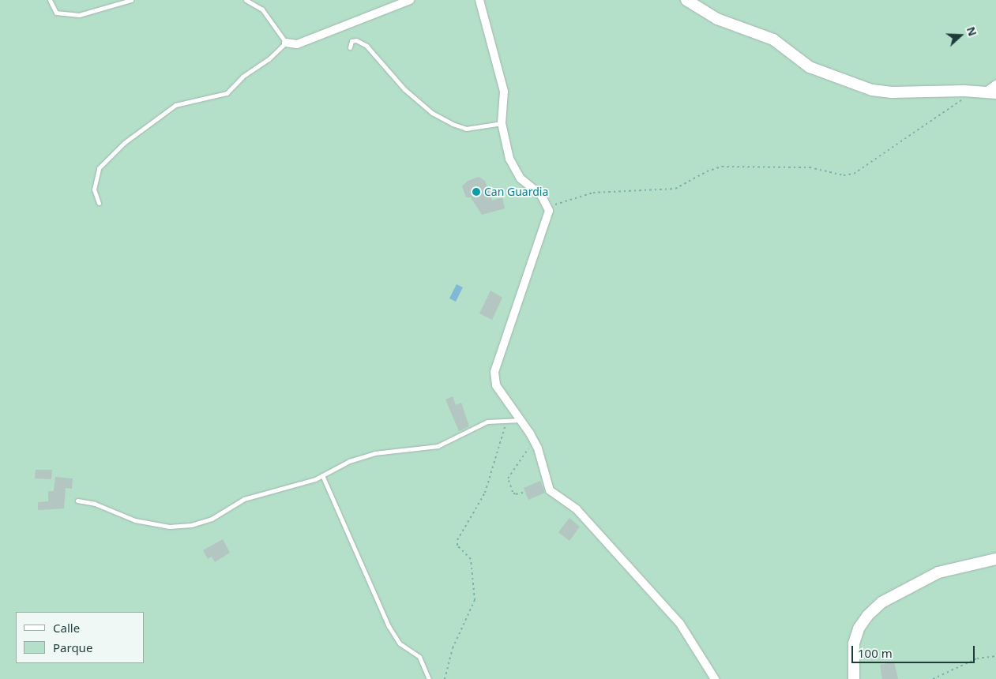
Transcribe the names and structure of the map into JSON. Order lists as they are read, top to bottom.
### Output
{
  "places": ["Can Guardia"],
  "legend": ["Calle", "Parque"],
  "scale_bar": "100 m",
  "north": "right"
}
